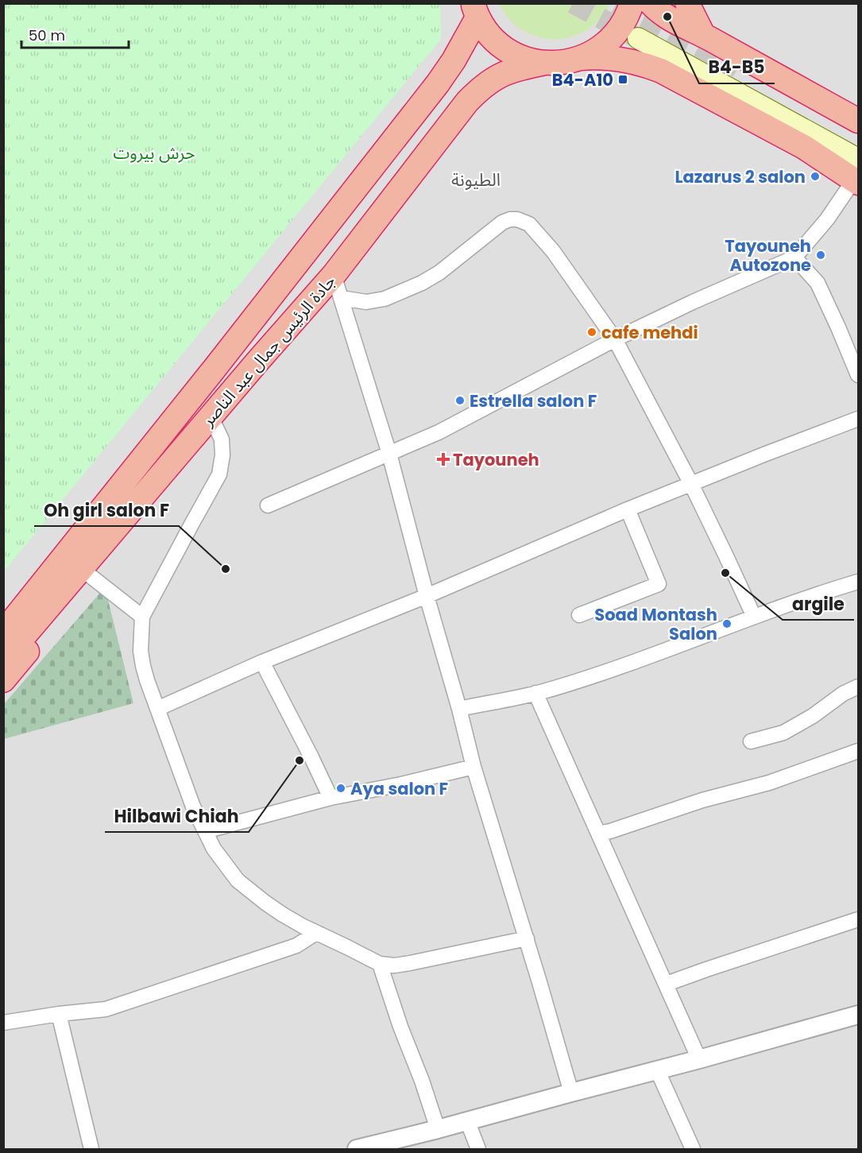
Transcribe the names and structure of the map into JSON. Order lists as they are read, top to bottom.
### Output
{
  "streets": {
    "highway": ["جادة الرئيس جمال عبد الناصر"]
  },
  "districts": ["الطيونة"],
  "parks": ["حرش بيروت"],
  "places": {
    "other": [
      "B4-B5",
      "Lazarus 2 salon",
      "Tayouneh Autozone",
      "cafe mehdi",
      "Estrella salon F",
      "Oh girl salon F",
      "argile",
      "Soad Montash Salon",
      "Hilbawi Chiah",
      "Aya salon F"
    ],
    "transit": ["B4-A10"],
    "health": ["Tayouneh"]
  },
  "scale_bar": "50 m"
}
